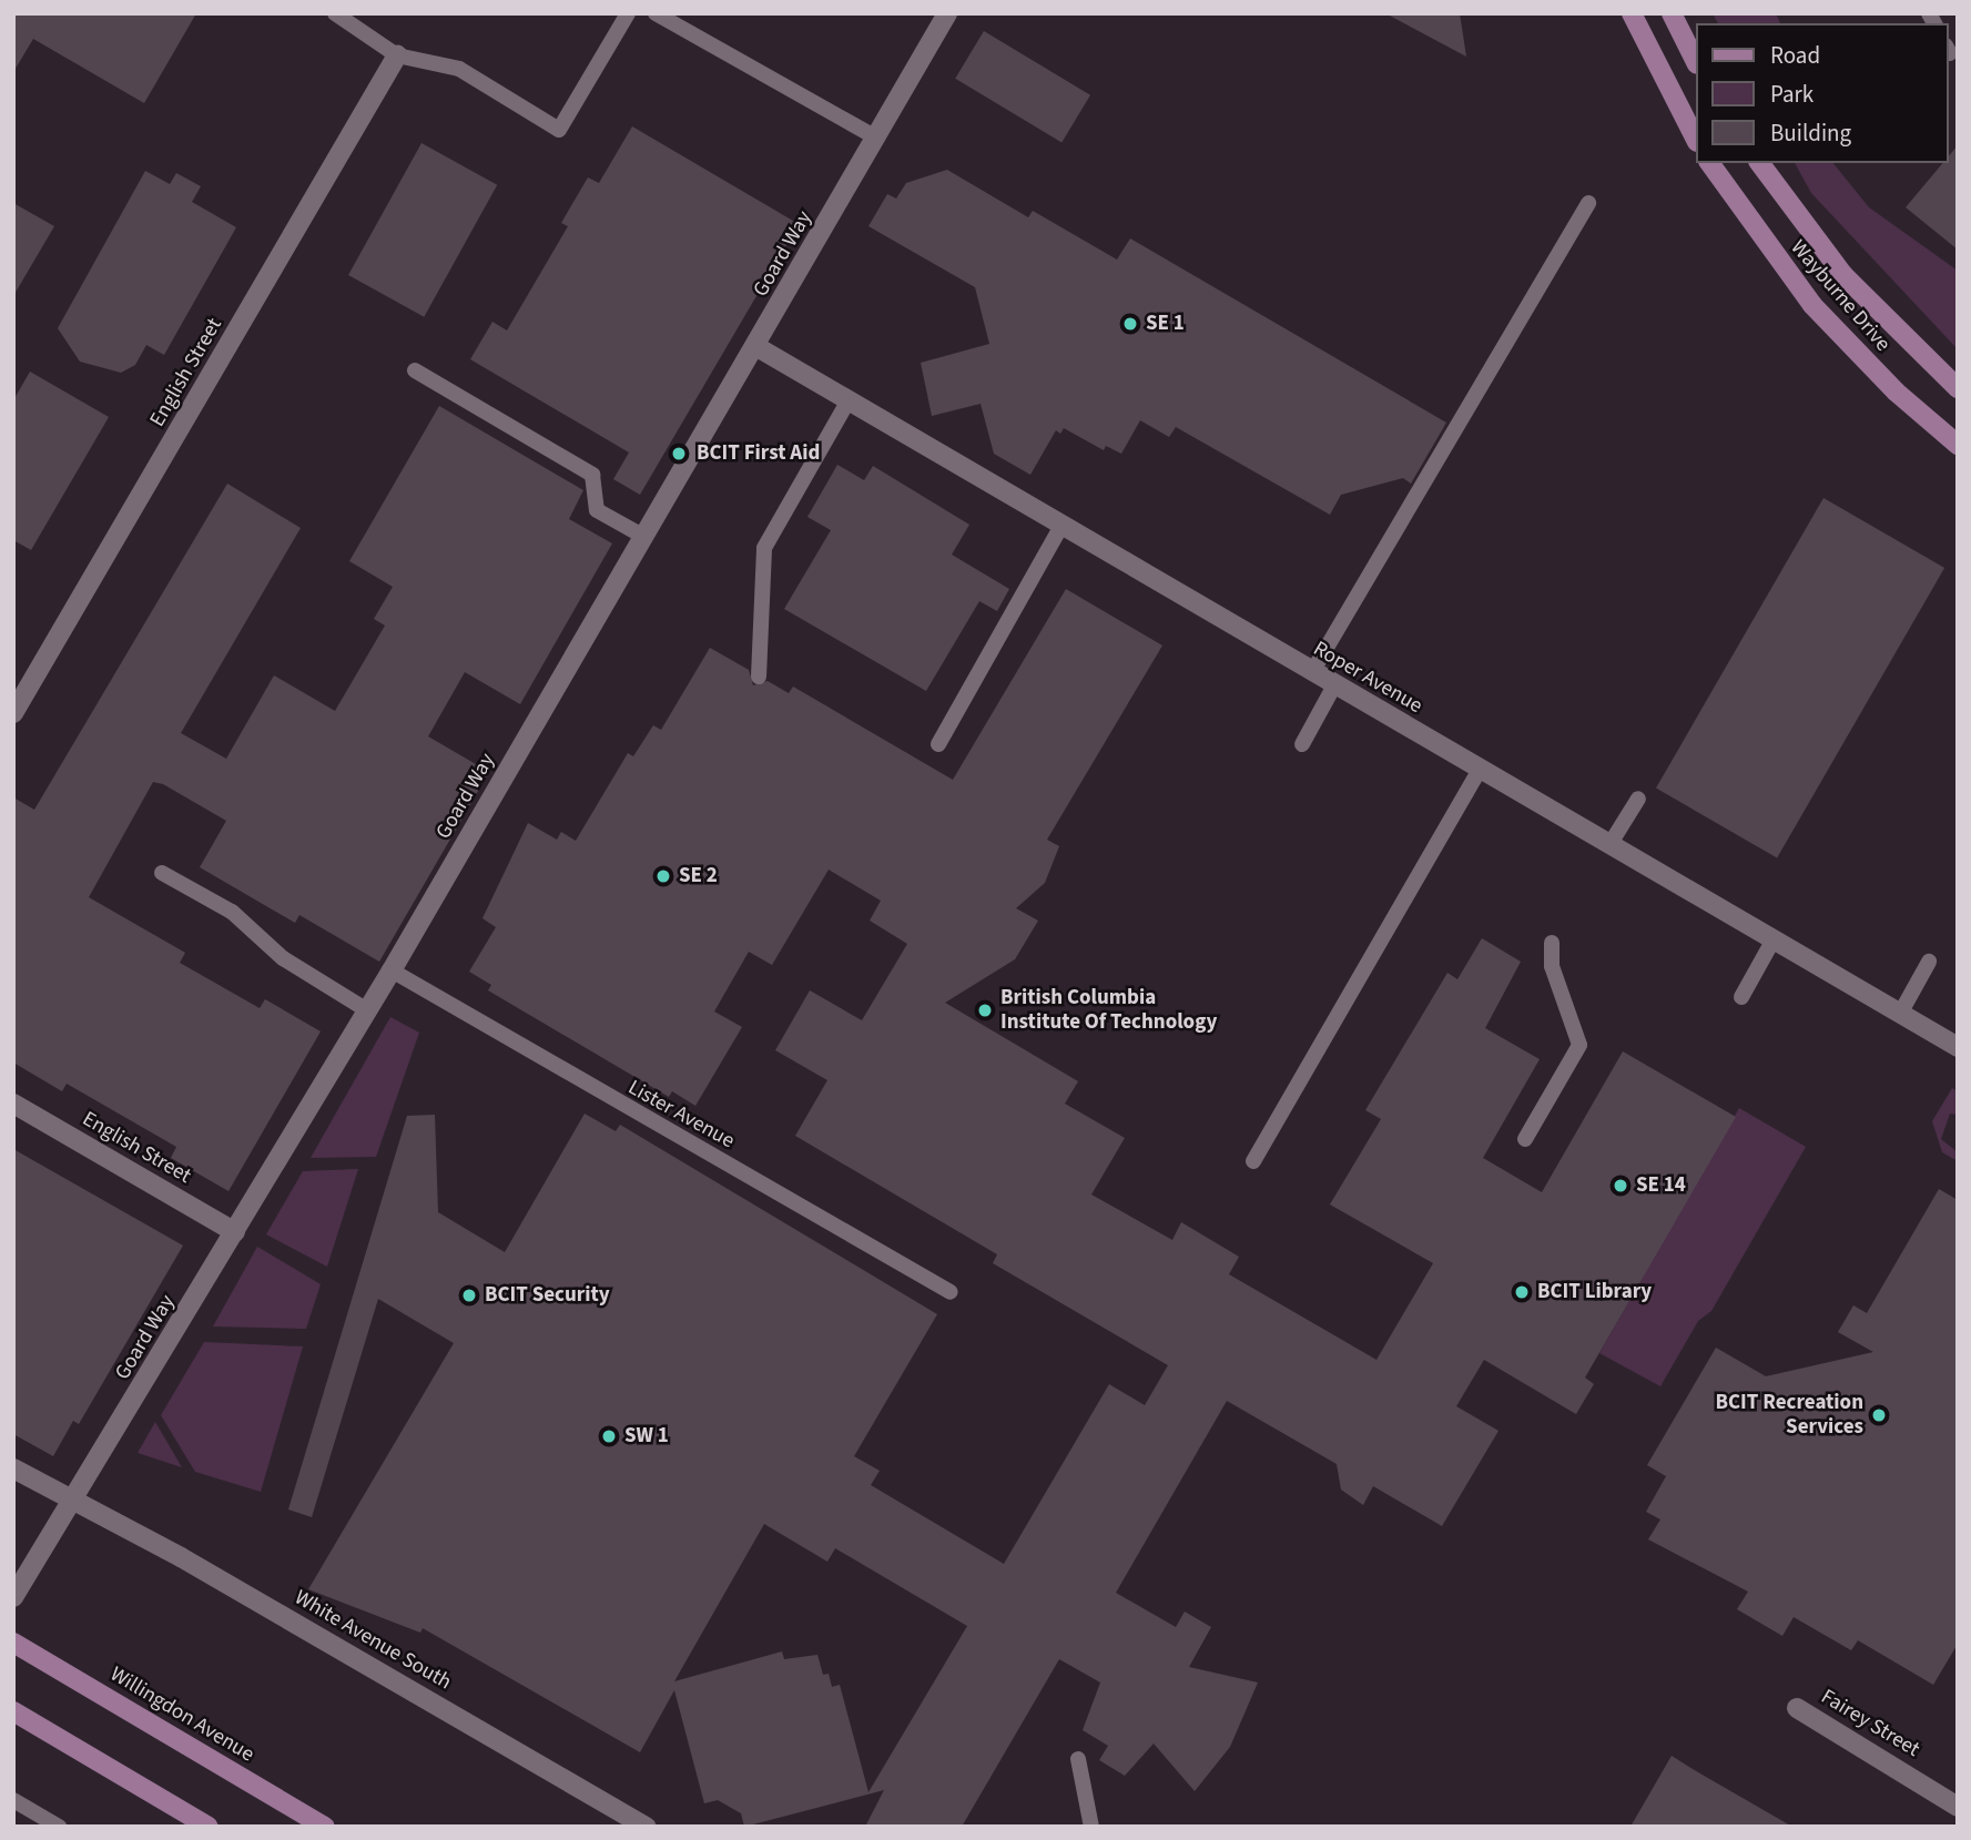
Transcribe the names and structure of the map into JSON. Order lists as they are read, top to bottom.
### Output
{
  "streets": {
    "street": [
      "Goard Way",
      "Wayburne Drive",
      "English Street",
      "Roper Avenue",
      "White Avenue South",
      "Willingdon Avenue",
      "Fairey Street"
    ],
    "lane": ["Lister Avenue"]
  },
  "crossings": [
    ["Goard Way", "English Street"],
    ["Goard Way", "Roper Avenue"],
    ["Goard Way", "Lister Avenue"],
    ["Goard Way", "White Avenue South"]
  ],
  "places": [
    "SE 1",
    "BCIT First Aid",
    "SE 2",
    "British Columbia Institute Of Technology",
    "SE 14",
    "BCIT Library",
    "BCIT Security",
    "BCIT Recreation Services",
    "SW 1"
  ],
  "legend": ["Road", "Park", "Building"]
}
